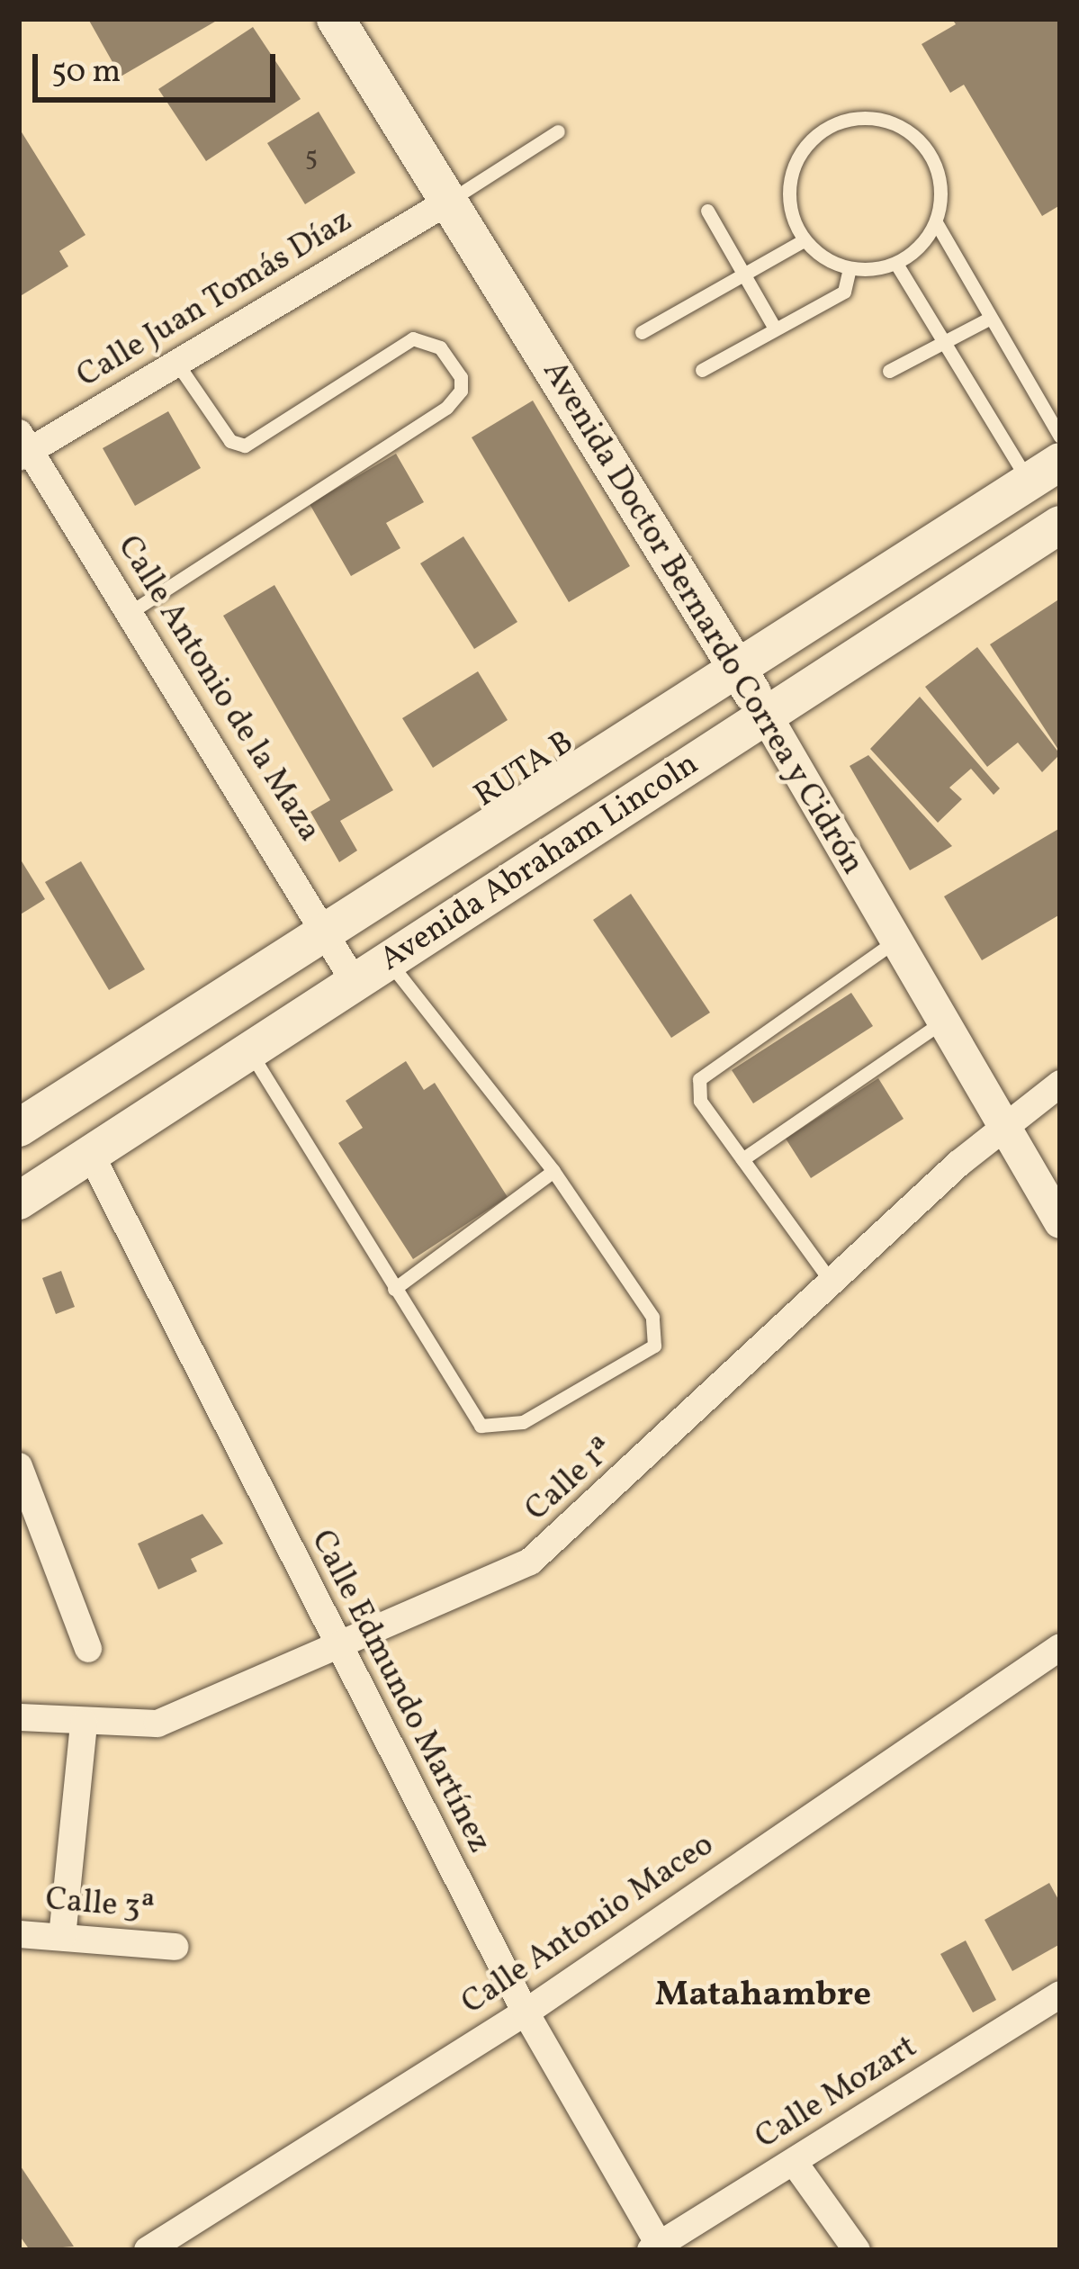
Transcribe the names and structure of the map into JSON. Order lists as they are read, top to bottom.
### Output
{
  "streets": {
    "main road": ["Avenida Doctor Bernardo Correa y Cidrón", "Avenida Abraham Lincoln"],
    "street": [
      "Calle Juan Tomás Díaz",
      "Calle Antonio de la Maza",
      "Calle 1ª",
      "Calle Edmundo Martínez",
      "Calle 3ª",
      "Calle Antonio Maceo",
      "Calle Mozart"
    ],
    "lane": ["RUTA B"]
  },
  "crossings": [
    ["Calle Juan Tomás Díaz", "Avenida Doctor Bernardo Correa y Cidrón"],
    ["Calle Juan Tomás Díaz", "Calle Antonio de la Maza"],
    ["Avenida Doctor Bernardo Correa y Cidrón", "Avenida Abraham Lincoln"],
    ["Avenida Doctor Bernardo Correa y Cidrón", "Calle 1ª"],
    ["Calle Antonio de la Maza", "Avenida Abraham Lincoln"],
    ["RUTA B", "Avenida Abraham Lincoln"],
    ["Avenida Abraham Lincoln", "Calle Edmundo Martínez"],
    ["Calle 1ª", "Calle Edmundo Martínez"],
    ["Calle Edmundo Martínez", "Calle Antonio Maceo"],
    ["Calle Edmundo Martínez", "Calle Mozart"]
  ],
  "districts": ["Matahambre"],
  "house_numbers": ["5"],
  "scale_bar": "50 m"
}
